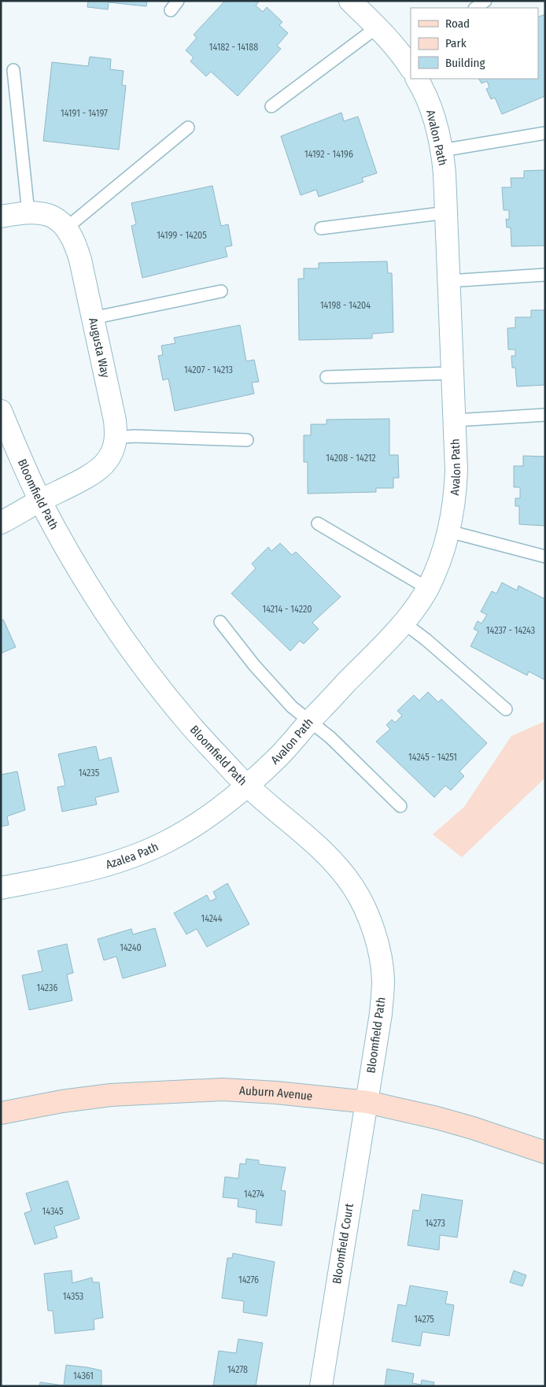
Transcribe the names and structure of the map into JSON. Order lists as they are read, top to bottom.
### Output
{
  "streets": {
    "street": [
      "Avalon Path",
      "Augusta Way",
      "Bloomfield Path",
      "Azalea Path",
      "Auburn Avenue",
      "Bloomfield Court"
    ]
  },
  "crossings": [
    ["Avalon Path", "Bloomfield Path"],
    ["Avalon Path", "Azalea Path"],
    ["Augusta Way", "Bloomfield Path"],
    ["Bloomfield Path", "Azalea Path"],
    ["Bloomfield Path", "Auburn Avenue"],
    ["Bloomfield Path", "Bloomfield Court"],
    ["Auburn Avenue", "Bloomfield Court"]
  ],
  "house_numbers": [
    "14182 - 14188",
    "14191 - 14197",
    "14192 - 14196",
    "14199 - 14205",
    "14198 - 14204",
    "14207 - 14213",
    "14208 - 14212",
    "14214 - 14220",
    "14237 - 14243",
    "14245 - 14251",
    "14235",
    "14244",
    "14240",
    "14236",
    "14274",
    "14345",
    "14273",
    "14276",
    "14353",
    "14275",
    "14278",
    "14361"
  ],
  "legend": ["Road", "Park", "Building"]
}
